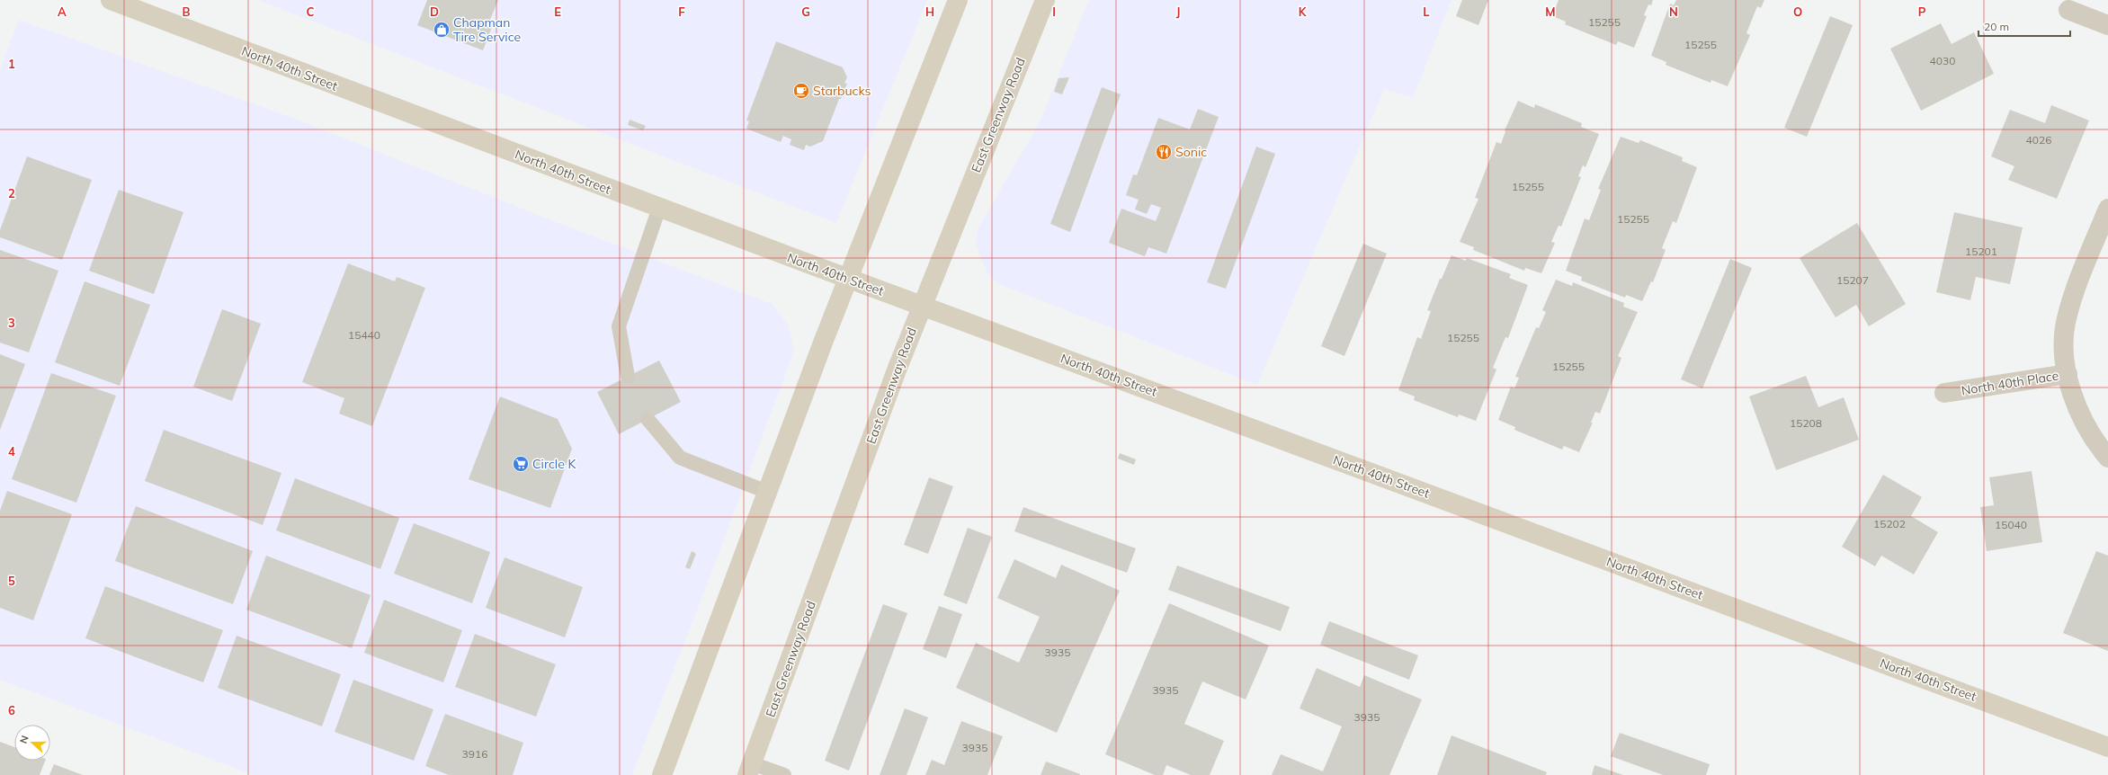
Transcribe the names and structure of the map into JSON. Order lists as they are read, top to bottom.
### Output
{
  "streets": {
    "main road": ["North 40th Street", "East Greenway Road"],
    "street": ["North 40th Place"]
  },
  "crossings": [
    ["North 40th Street", "East Greenway Road"]
  ],
  "places": {
    "shop": ["Chapman Tire Service"],
    "cafe": ["Starbucks"],
    "restaurant": ["Sonic"],
    "supermarket": ["Circle K"]
  },
  "house_numbers": [
    "15255",
    "15255",
    "4030",
    "4026",
    "15255",
    "15255",
    "15201",
    "15207",
    "15440",
    "15255",
    "15255",
    "15208",
    "15202",
    "15040",
    "3935",
    "3935",
    "3935",
    "3935",
    "3916"
  ],
  "scale_bar": "20 m",
  "north": "left",
  "grid": {
    "columns": [
      "A",
      "B",
      "C",
      "D",
      "E",
      "F",
      "G",
      "H",
      "I",
      "J",
      "K",
      "L",
      "M",
      "N",
      "O",
      "P"
    ],
    "rows": [
      "1",
      "2",
      "3",
      "4",
      "5",
      "6"
    ]
  }
}
